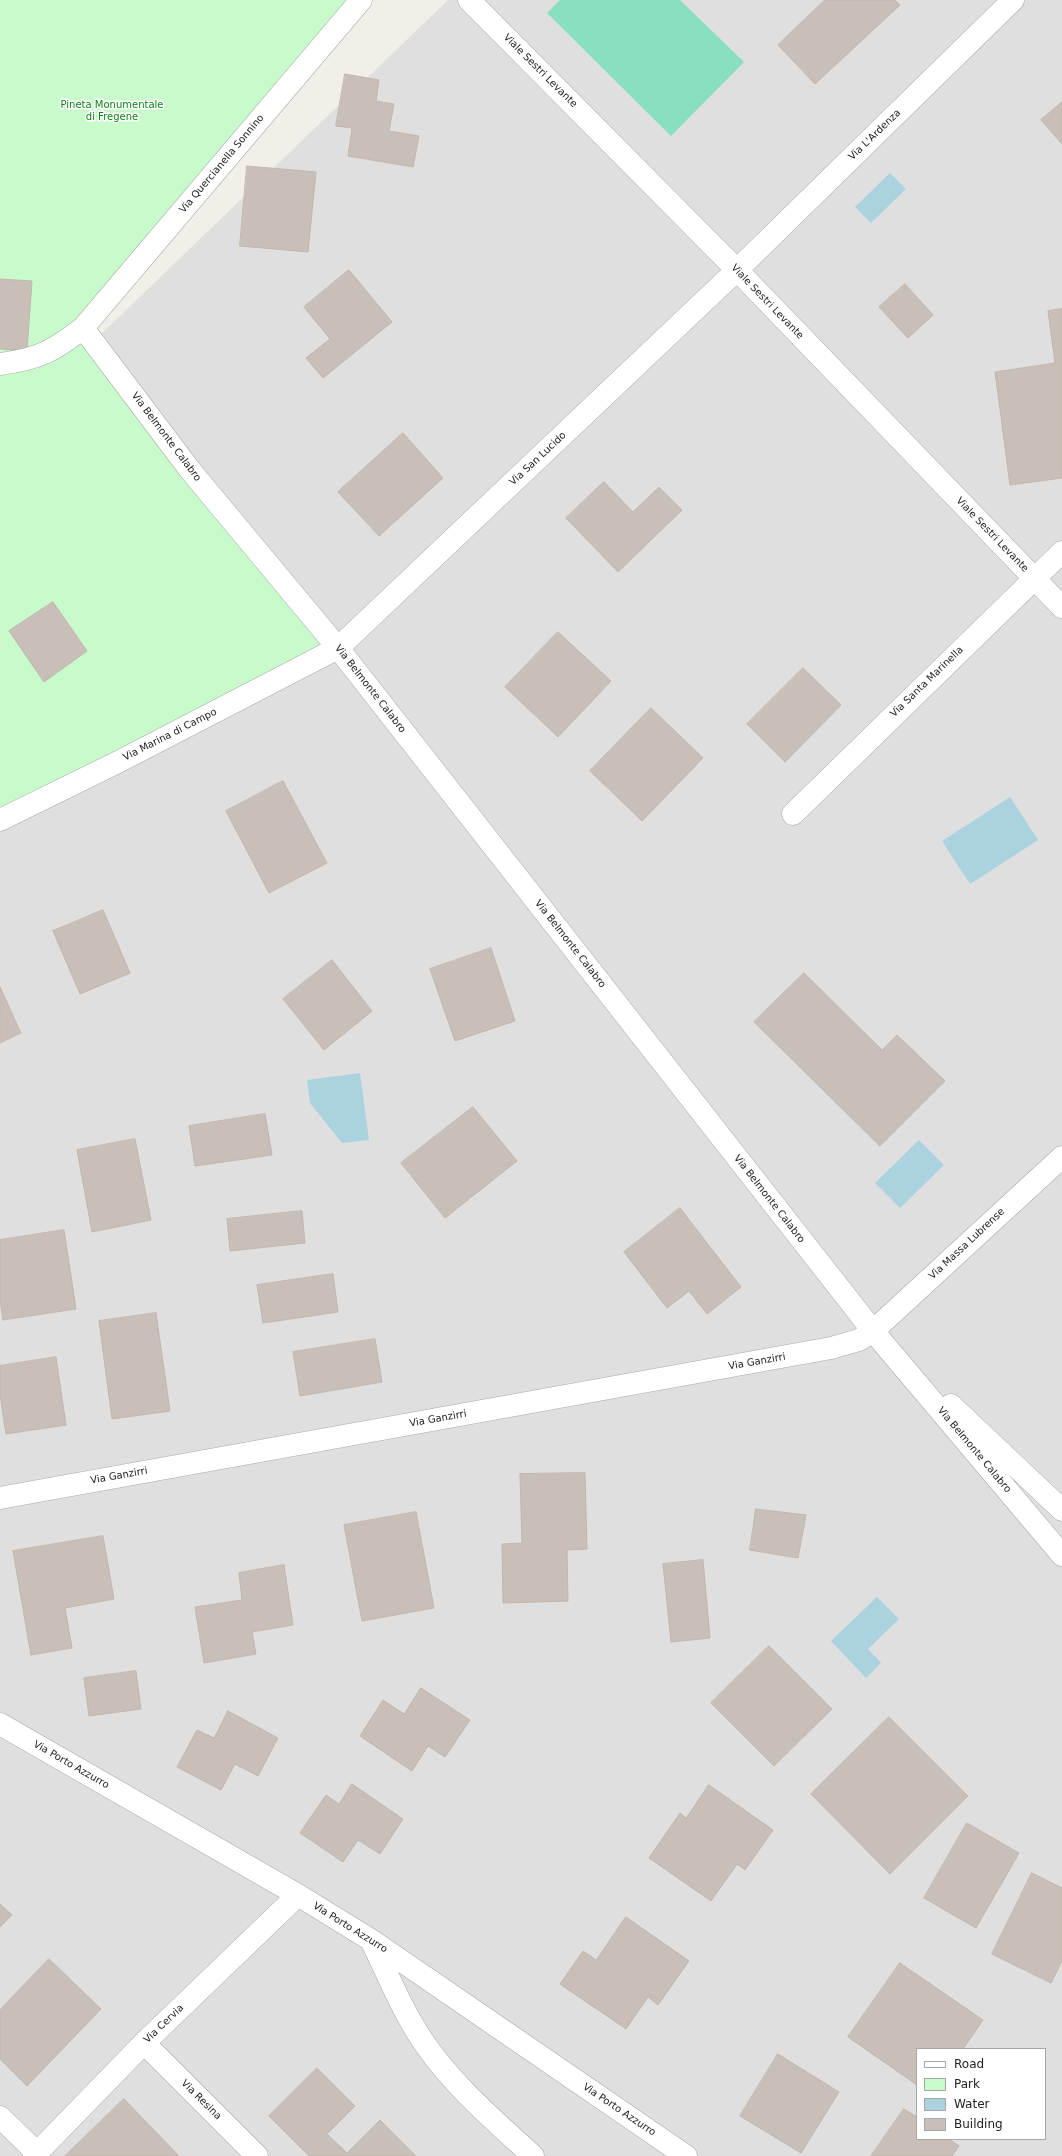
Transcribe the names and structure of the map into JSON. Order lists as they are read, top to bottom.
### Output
{
  "streets": {
    "street": [
      "Viale Sestri Levante",
      "Via L'Ardenza",
      "Via Quercianella Sonnino",
      "Via Belmonte Calabro",
      "Via San Lucido",
      "Via Santa Marinella",
      "Via Marina di Campo",
      "Via Massa Lubrense",
      "Via Ganzirri",
      "Via Porto Azzurro",
      "Via Cervia",
      "Via Resina"
    ]
  },
  "crossings": [
    ["Viale Sestri Levante", "Via L'Ardenza"],
    ["Viale Sestri Levante", "Via San Lucido"],
    ["Viale Sestri Levante", "Via Santa Marinella"],
    ["Via L'Ardenza", "Via San Lucido"],
    ["Via Quercianella Sonnino", "Via Belmonte Calabro"],
    ["Via Belmonte Calabro", "Via San Lucido"],
    ["Via Belmonte Calabro", "Via Marina di Campo"],
    ["Via Belmonte Calabro", "Via Massa Lubrense"],
    ["Via Belmonte Calabro", "Via Ganzirri"],
    ["Via San Lucido", "Via Marina di Campo"],
    ["Via Massa Lubrense", "Via Ganzirri"],
    ["Via Porto Azzurro", "Via Cervia"],
    ["Via Cervia", "Via Resina"]
  ],
  "parks": ["Pineta Monumentale di Fregene"],
  "legend": [
    "Road",
    "Park",
    "Water",
    "Building"
  ]
}
